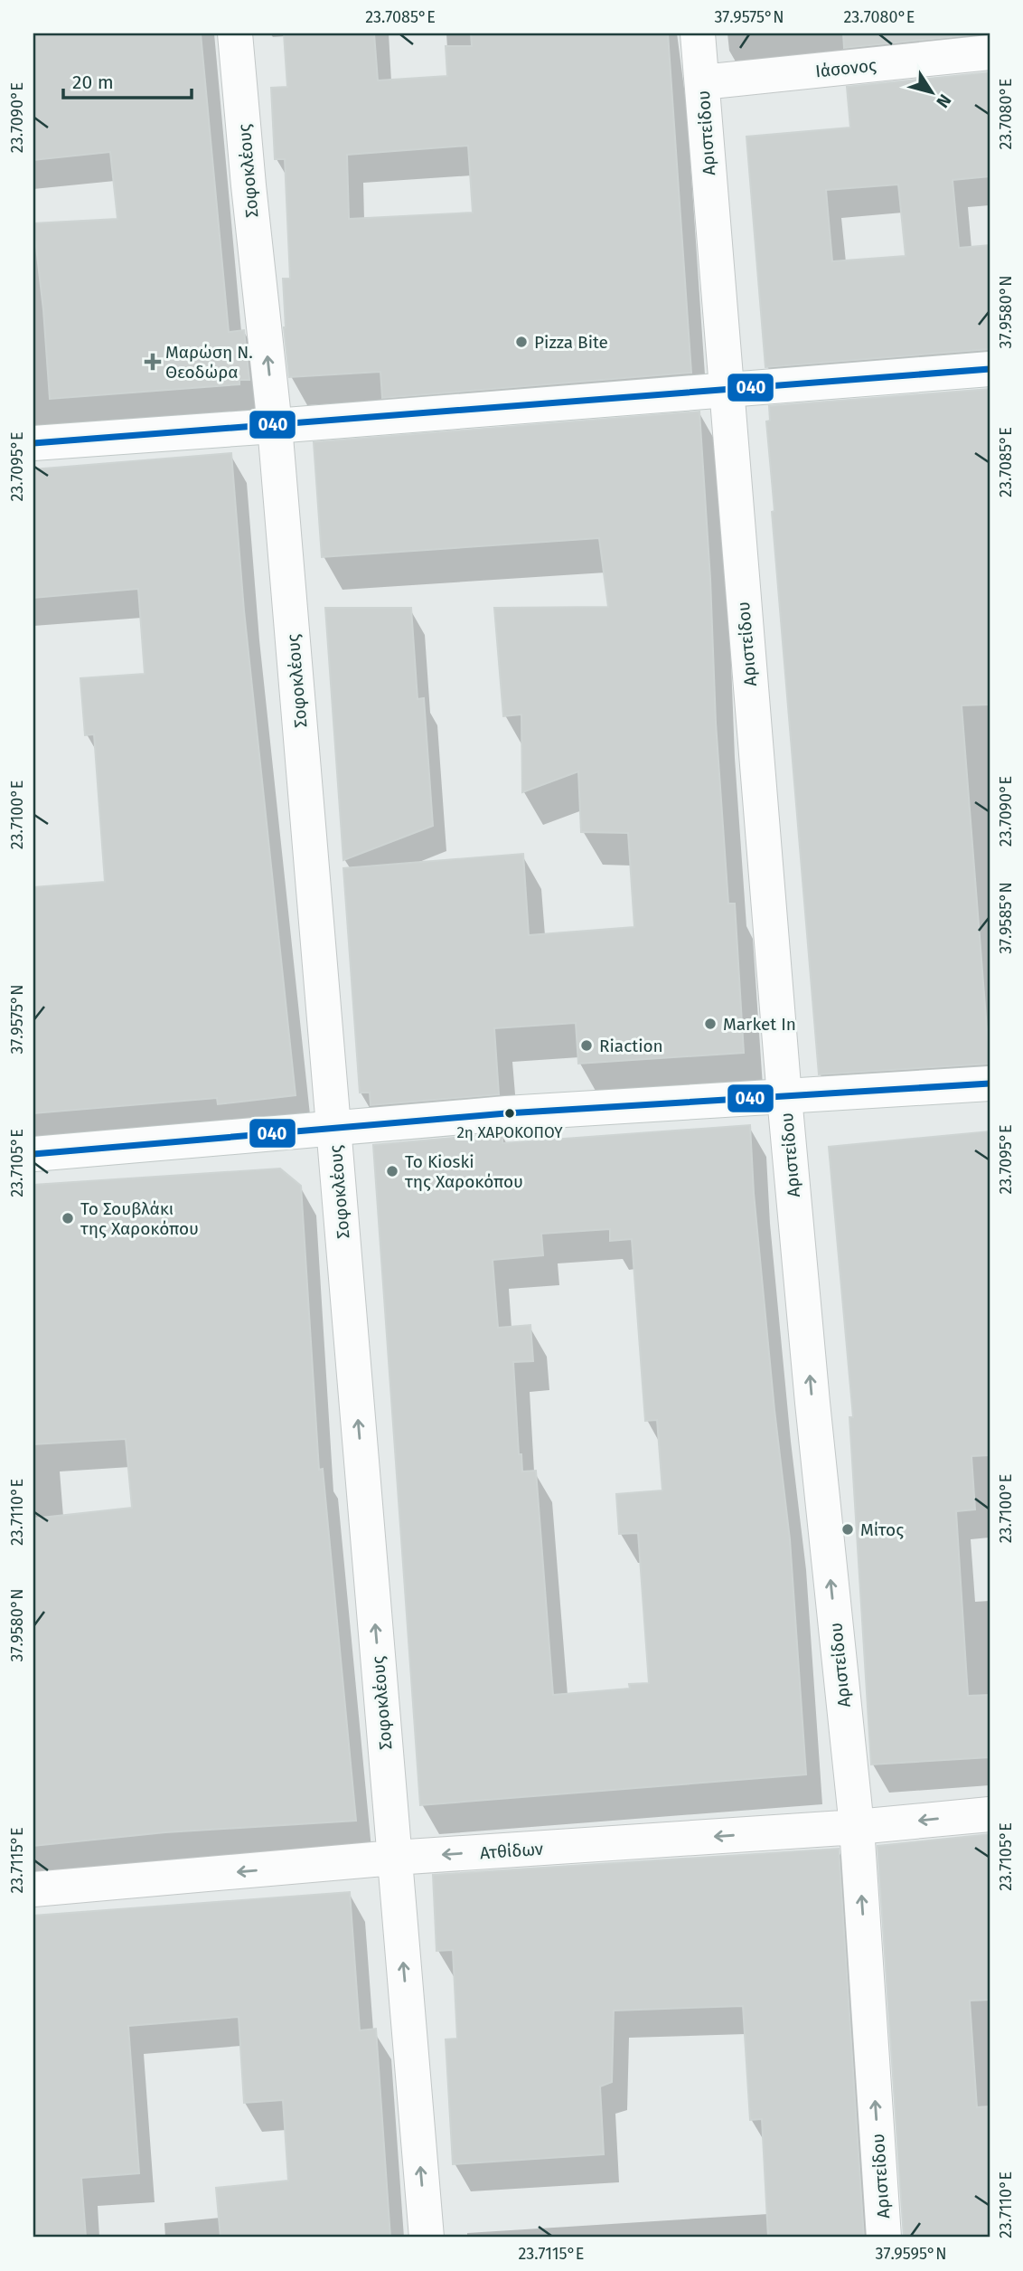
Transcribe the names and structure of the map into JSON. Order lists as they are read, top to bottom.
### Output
{
  "streets": {
    "street": [
      "Ιάσονος",
      "Αριστείδου",
      "Σοφοκλέους",
      "Ατθίδων"
    ]
  },
  "crossings": [
    ["Ιάσονος", "Αριστείδου"],
    ["Αριστείδου", "Ατθίδων"],
    ["Σοφοκλέους", "Ατθίδων"]
  ],
  "one_way": ["Αριστείδου", "Σοφοκλέους", "Ατθίδων"],
  "places": {
    "other": [
      "Pizza Bite",
      "Market In",
      "Riaction",
      "2η ΧΑΡΟΚΟΠΟΥ",
      "Το Kioski της Χαροκόπου",
      "Το Σουβλάκι της Χαροκόπου",
      "Μίτος"
    ],
    "health": ["Μαρώση Ν. Θεοδώρα"]
  },
  "lines": ["transit line 040"],
  "scale_bar": "20 m",
  "north": "bottom right",
  "coordinates": [
    "23.7085°E",
    "37.9575°N",
    "23.7080°E",
    "23.7090°E",
    "37.9580°N",
    "23.7095°E",
    "23.7100°E",
    "37.9585°N",
    "23.7105°E",
    "23.7110°E",
    "23.7115°E",
    "37.9595°N"
  ]
}
